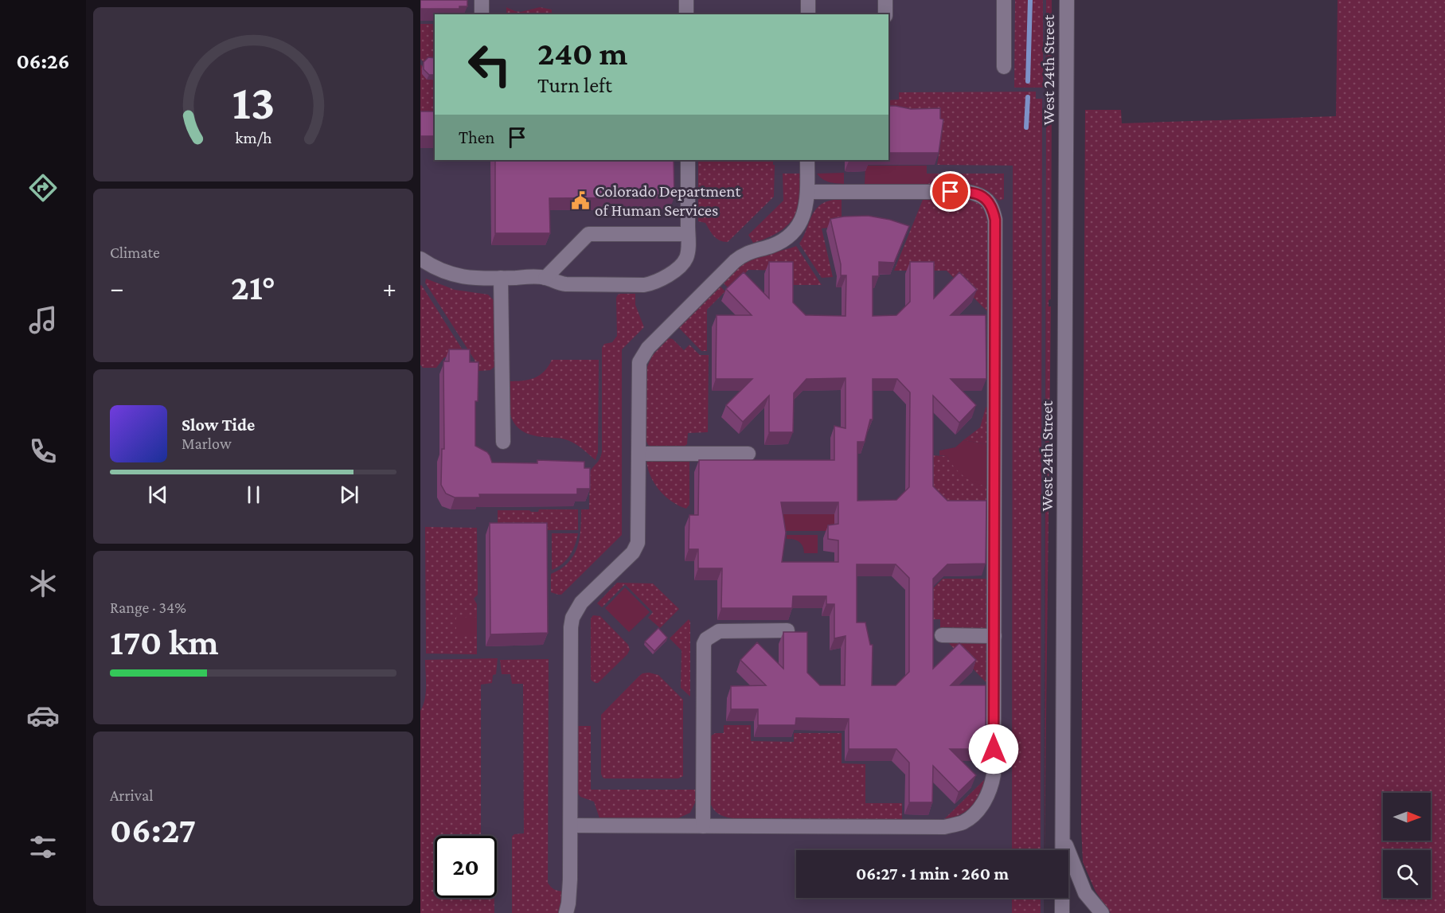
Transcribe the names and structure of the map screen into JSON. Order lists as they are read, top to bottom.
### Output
{
  "streets": {
    "street": ["West 24th Street"]
  },
  "places": {
    "public building": ["Colorado Department of Human Services"]
  },
  "north": "right",
  "page": {
    "tabs": "06:26",
    "turn": ["240 m", "Turn left"],
    "then": "Then",
    "tile": [
      "Climate",
      ["Range · 34%", "170 km"],
      ["Arrival", "06:27"]
    ],
    "heat": ["−", "21°", "+"],
    "song": ["Slow Tide", "Marlow"],
    "limit": "20",
    "trip": "06:27 · 1 min · 260 m",
    "gauge": ["13", "km/h"]
  }
}
